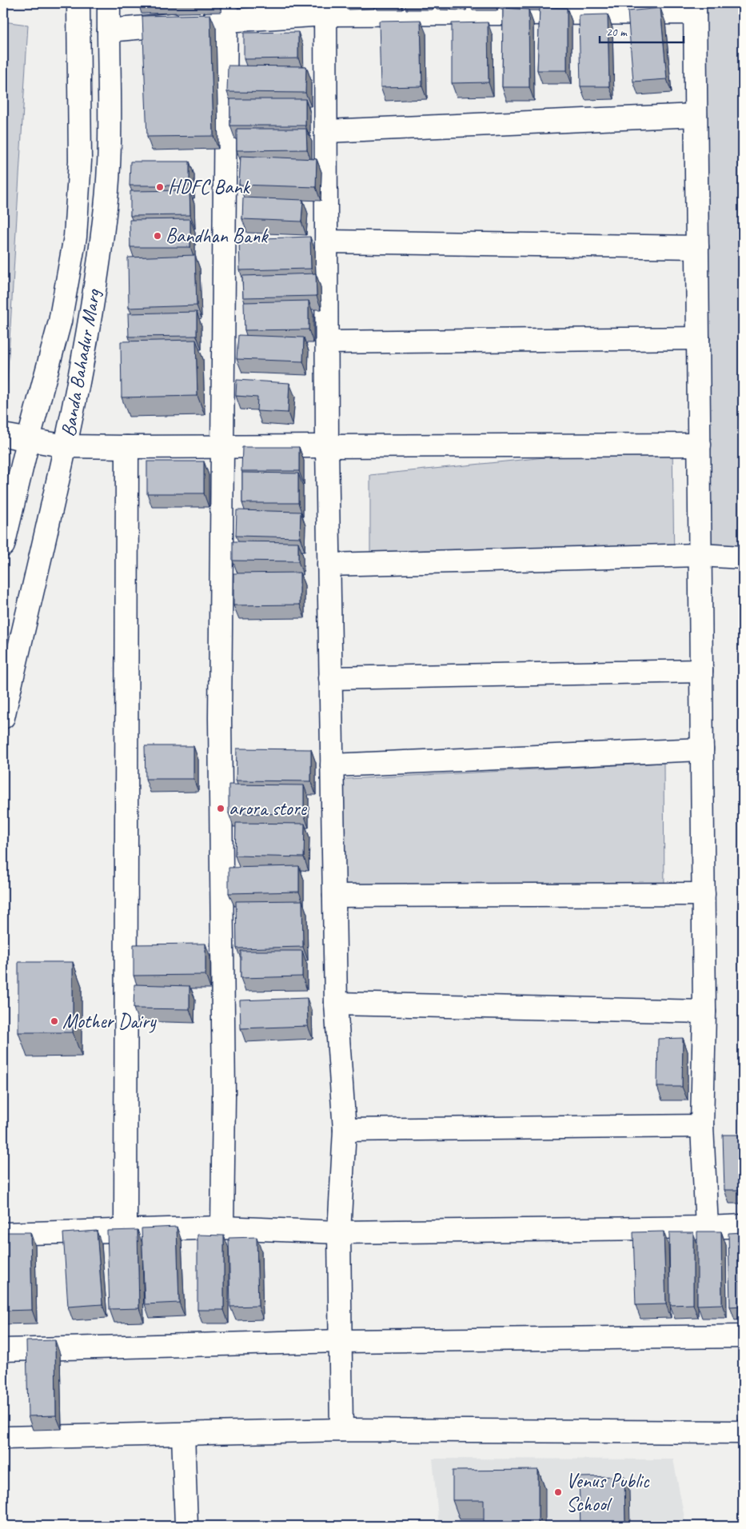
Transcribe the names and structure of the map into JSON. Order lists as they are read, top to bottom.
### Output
{
  "streets": {
    "street": ["Banda Bahadur Marg"]
  },
  "places": [
    "HDFC Bank",
    "Bandhan Bank",
    "arora store",
    "Mother Dairy",
    "Venus Public School"
  ],
  "scale_bar": "20 m"
}
